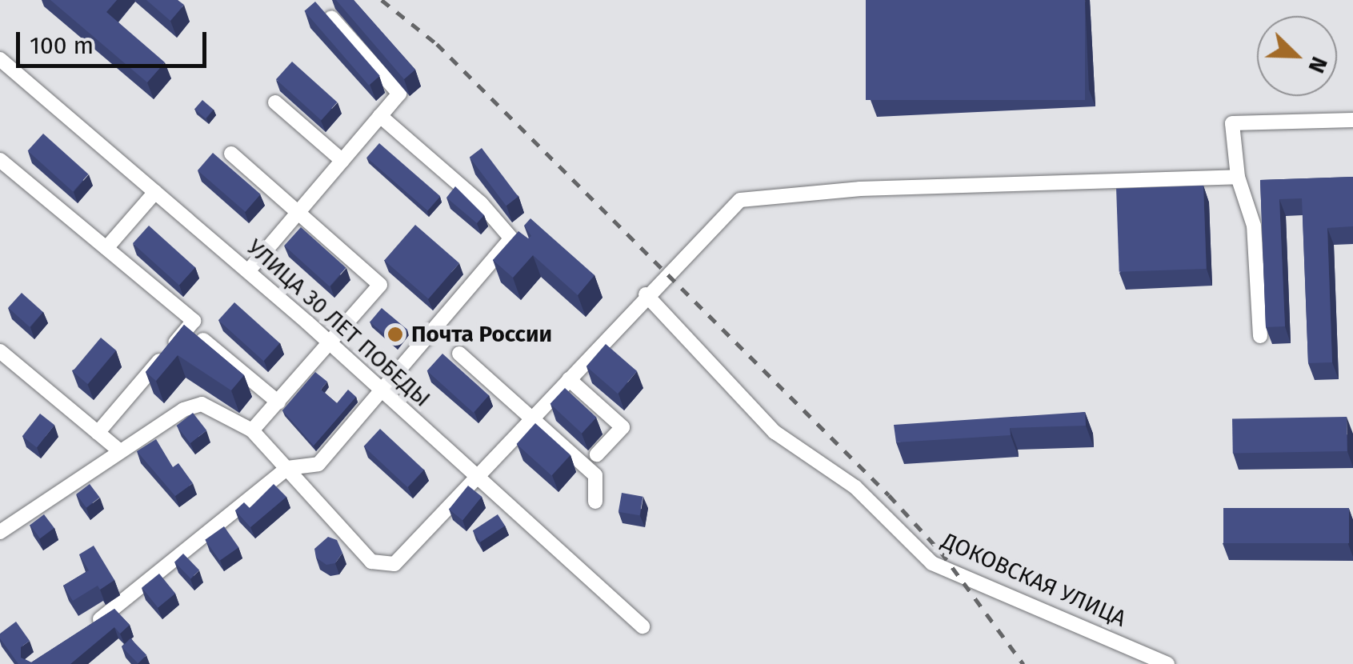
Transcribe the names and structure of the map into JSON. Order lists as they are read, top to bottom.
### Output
{
  "streets": {
    "street": ["УЛИЦА 30 ЛЕТ ПОБЕДЫ", "ДОКОВСКАЯ УЛИЦА"]
  },
  "places": ["Почта России"],
  "scale_bar": "100 m",
  "north": "bottom right"
}
